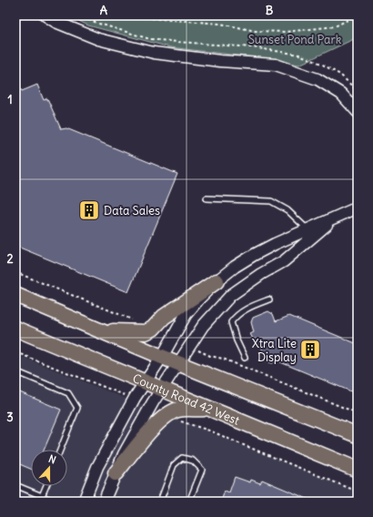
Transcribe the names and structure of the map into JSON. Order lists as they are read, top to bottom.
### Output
{
  "streets": {
    "highway": ["County Road 42 West"]
  },
  "parks": ["Sunset Pond Park"],
  "places": {
    "building": ["Data Sales", "Xtra Lite Display"]
  },
  "north": "top",
  "grid": {
    "columns": ["A", "B"],
    "rows": ["1", "2", "3"]
  }
}
